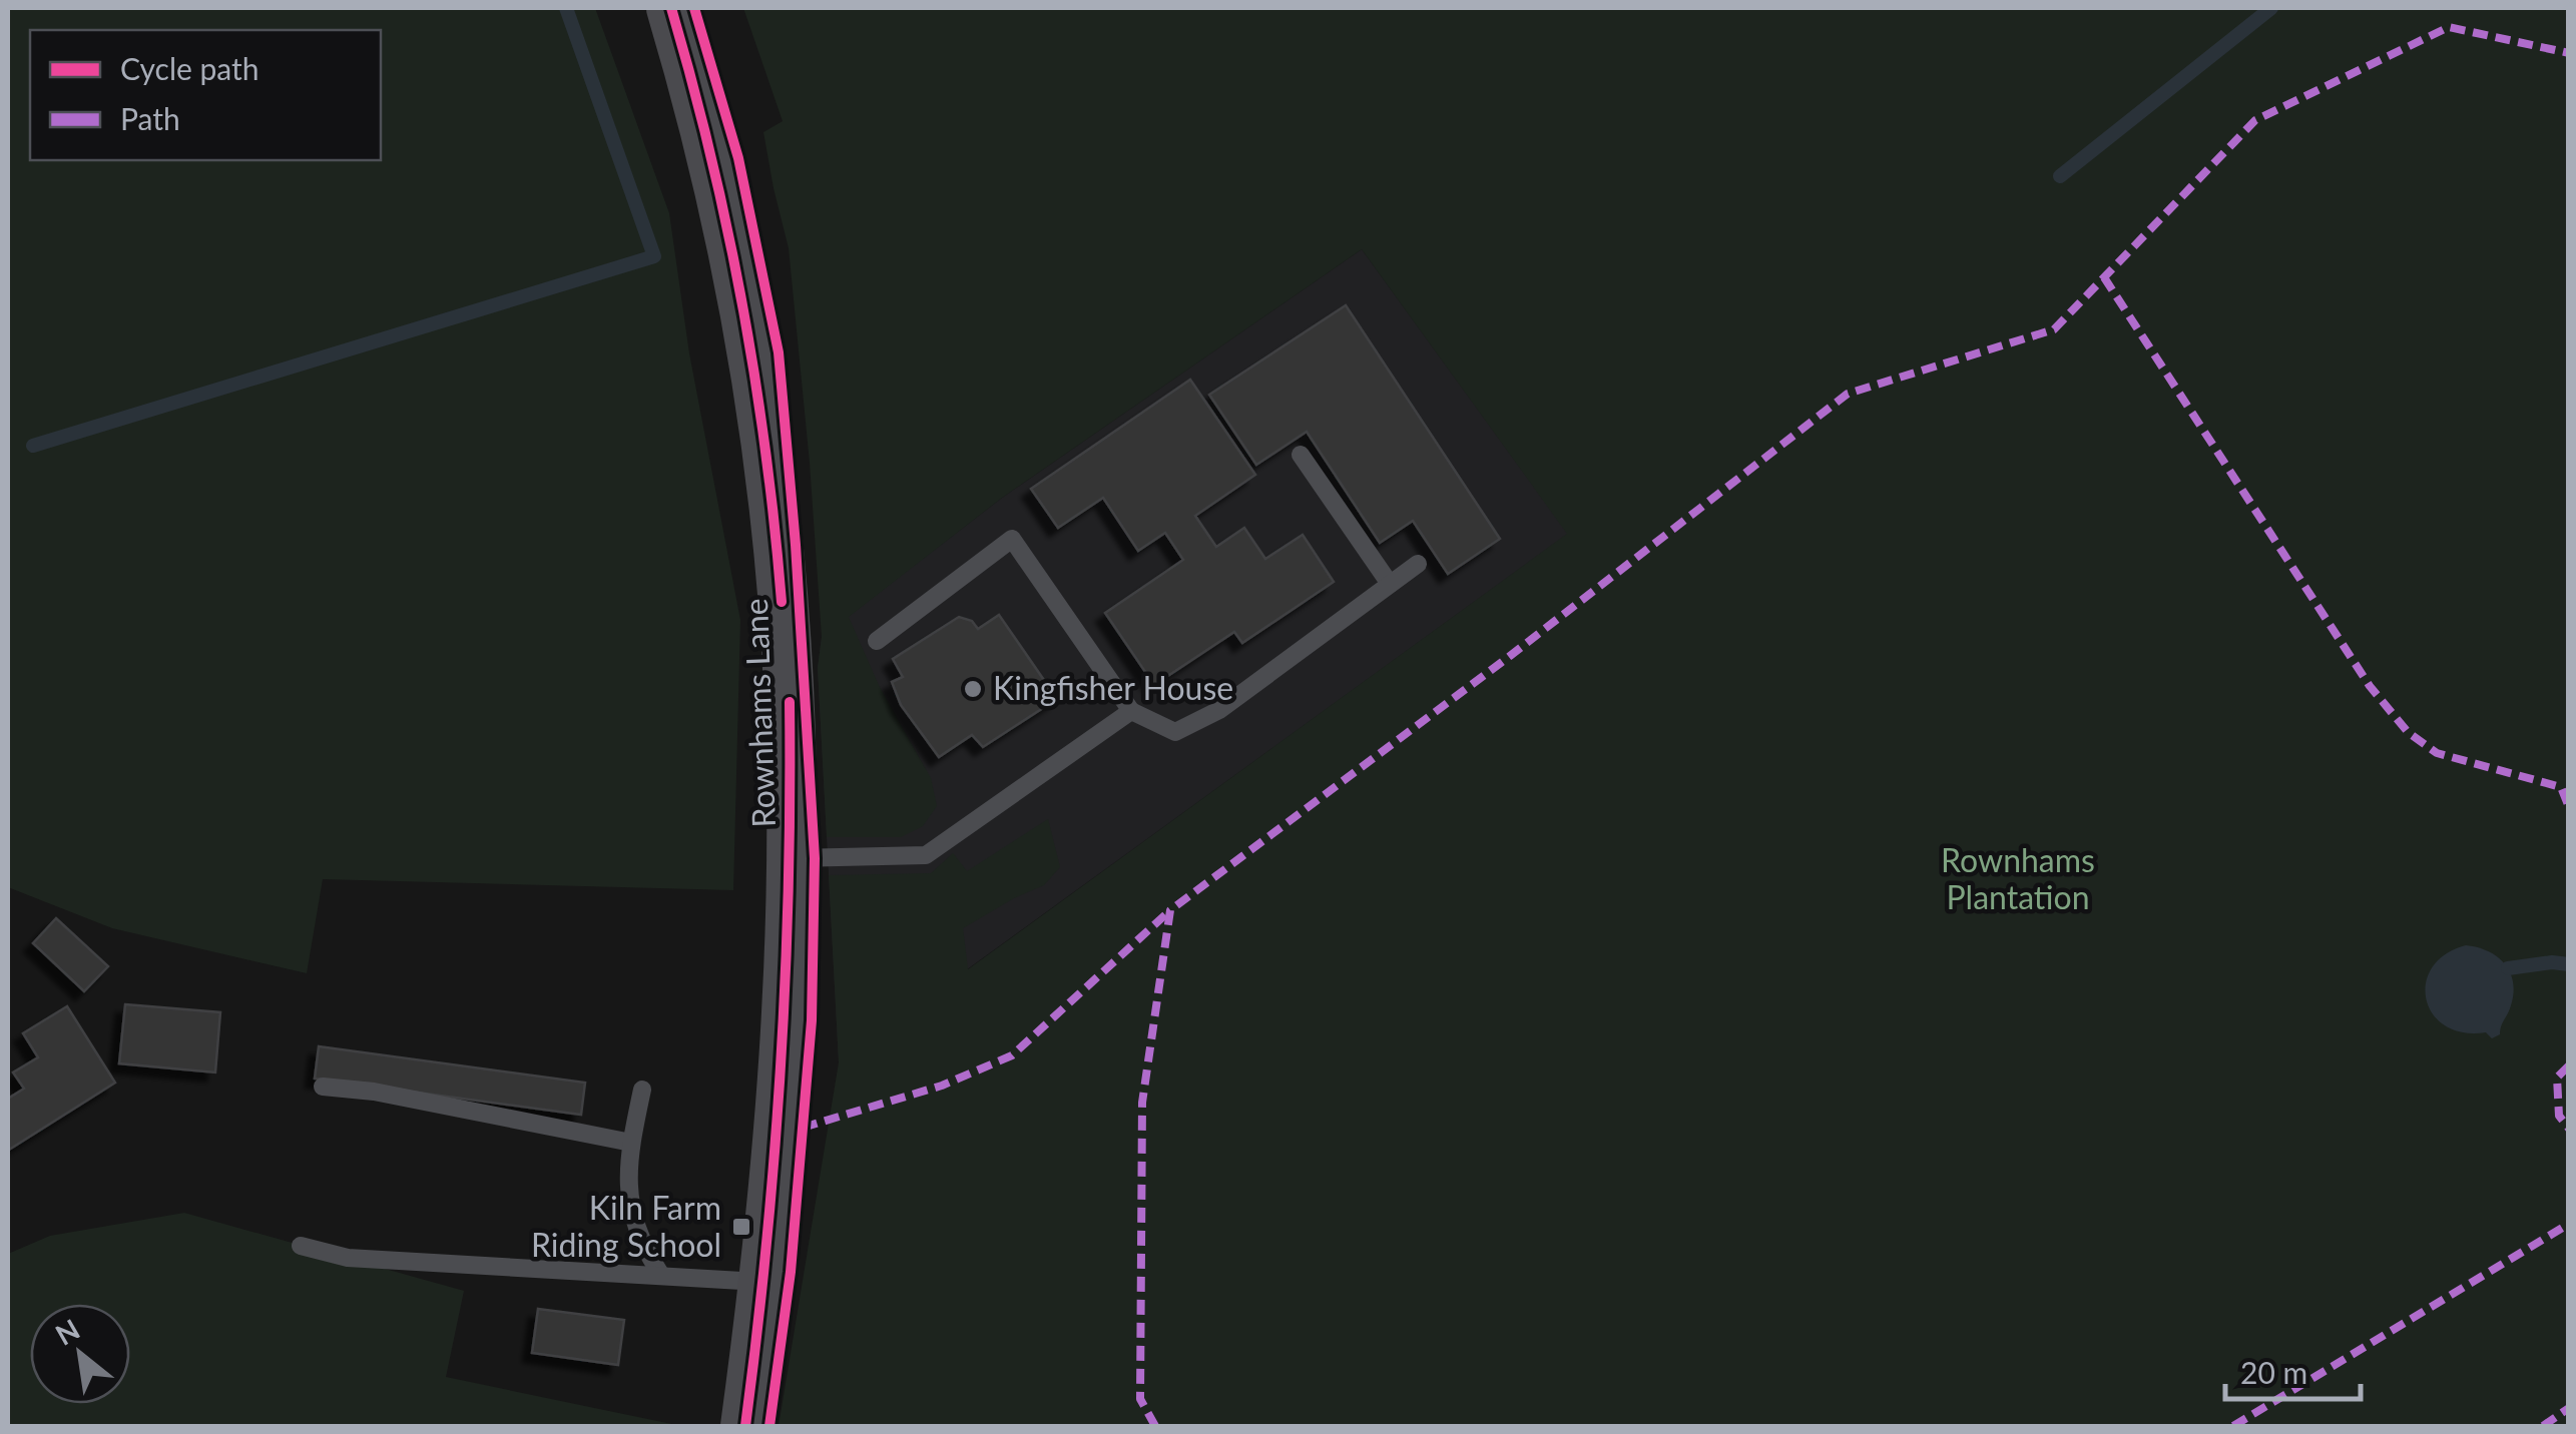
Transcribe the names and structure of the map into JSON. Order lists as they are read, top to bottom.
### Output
{
  "streets": {
    "street": ["Rownhams Lane"]
  },
  "parks": ["Rownhams Plantation"],
  "places": {
    "other": ["Kingfisher House"],
    "transit": ["Kiln Farm Riding School"]
  },
  "legend": ["Cycle path", "Path"],
  "scale_bar": "20 m",
  "north": "top left"
}
